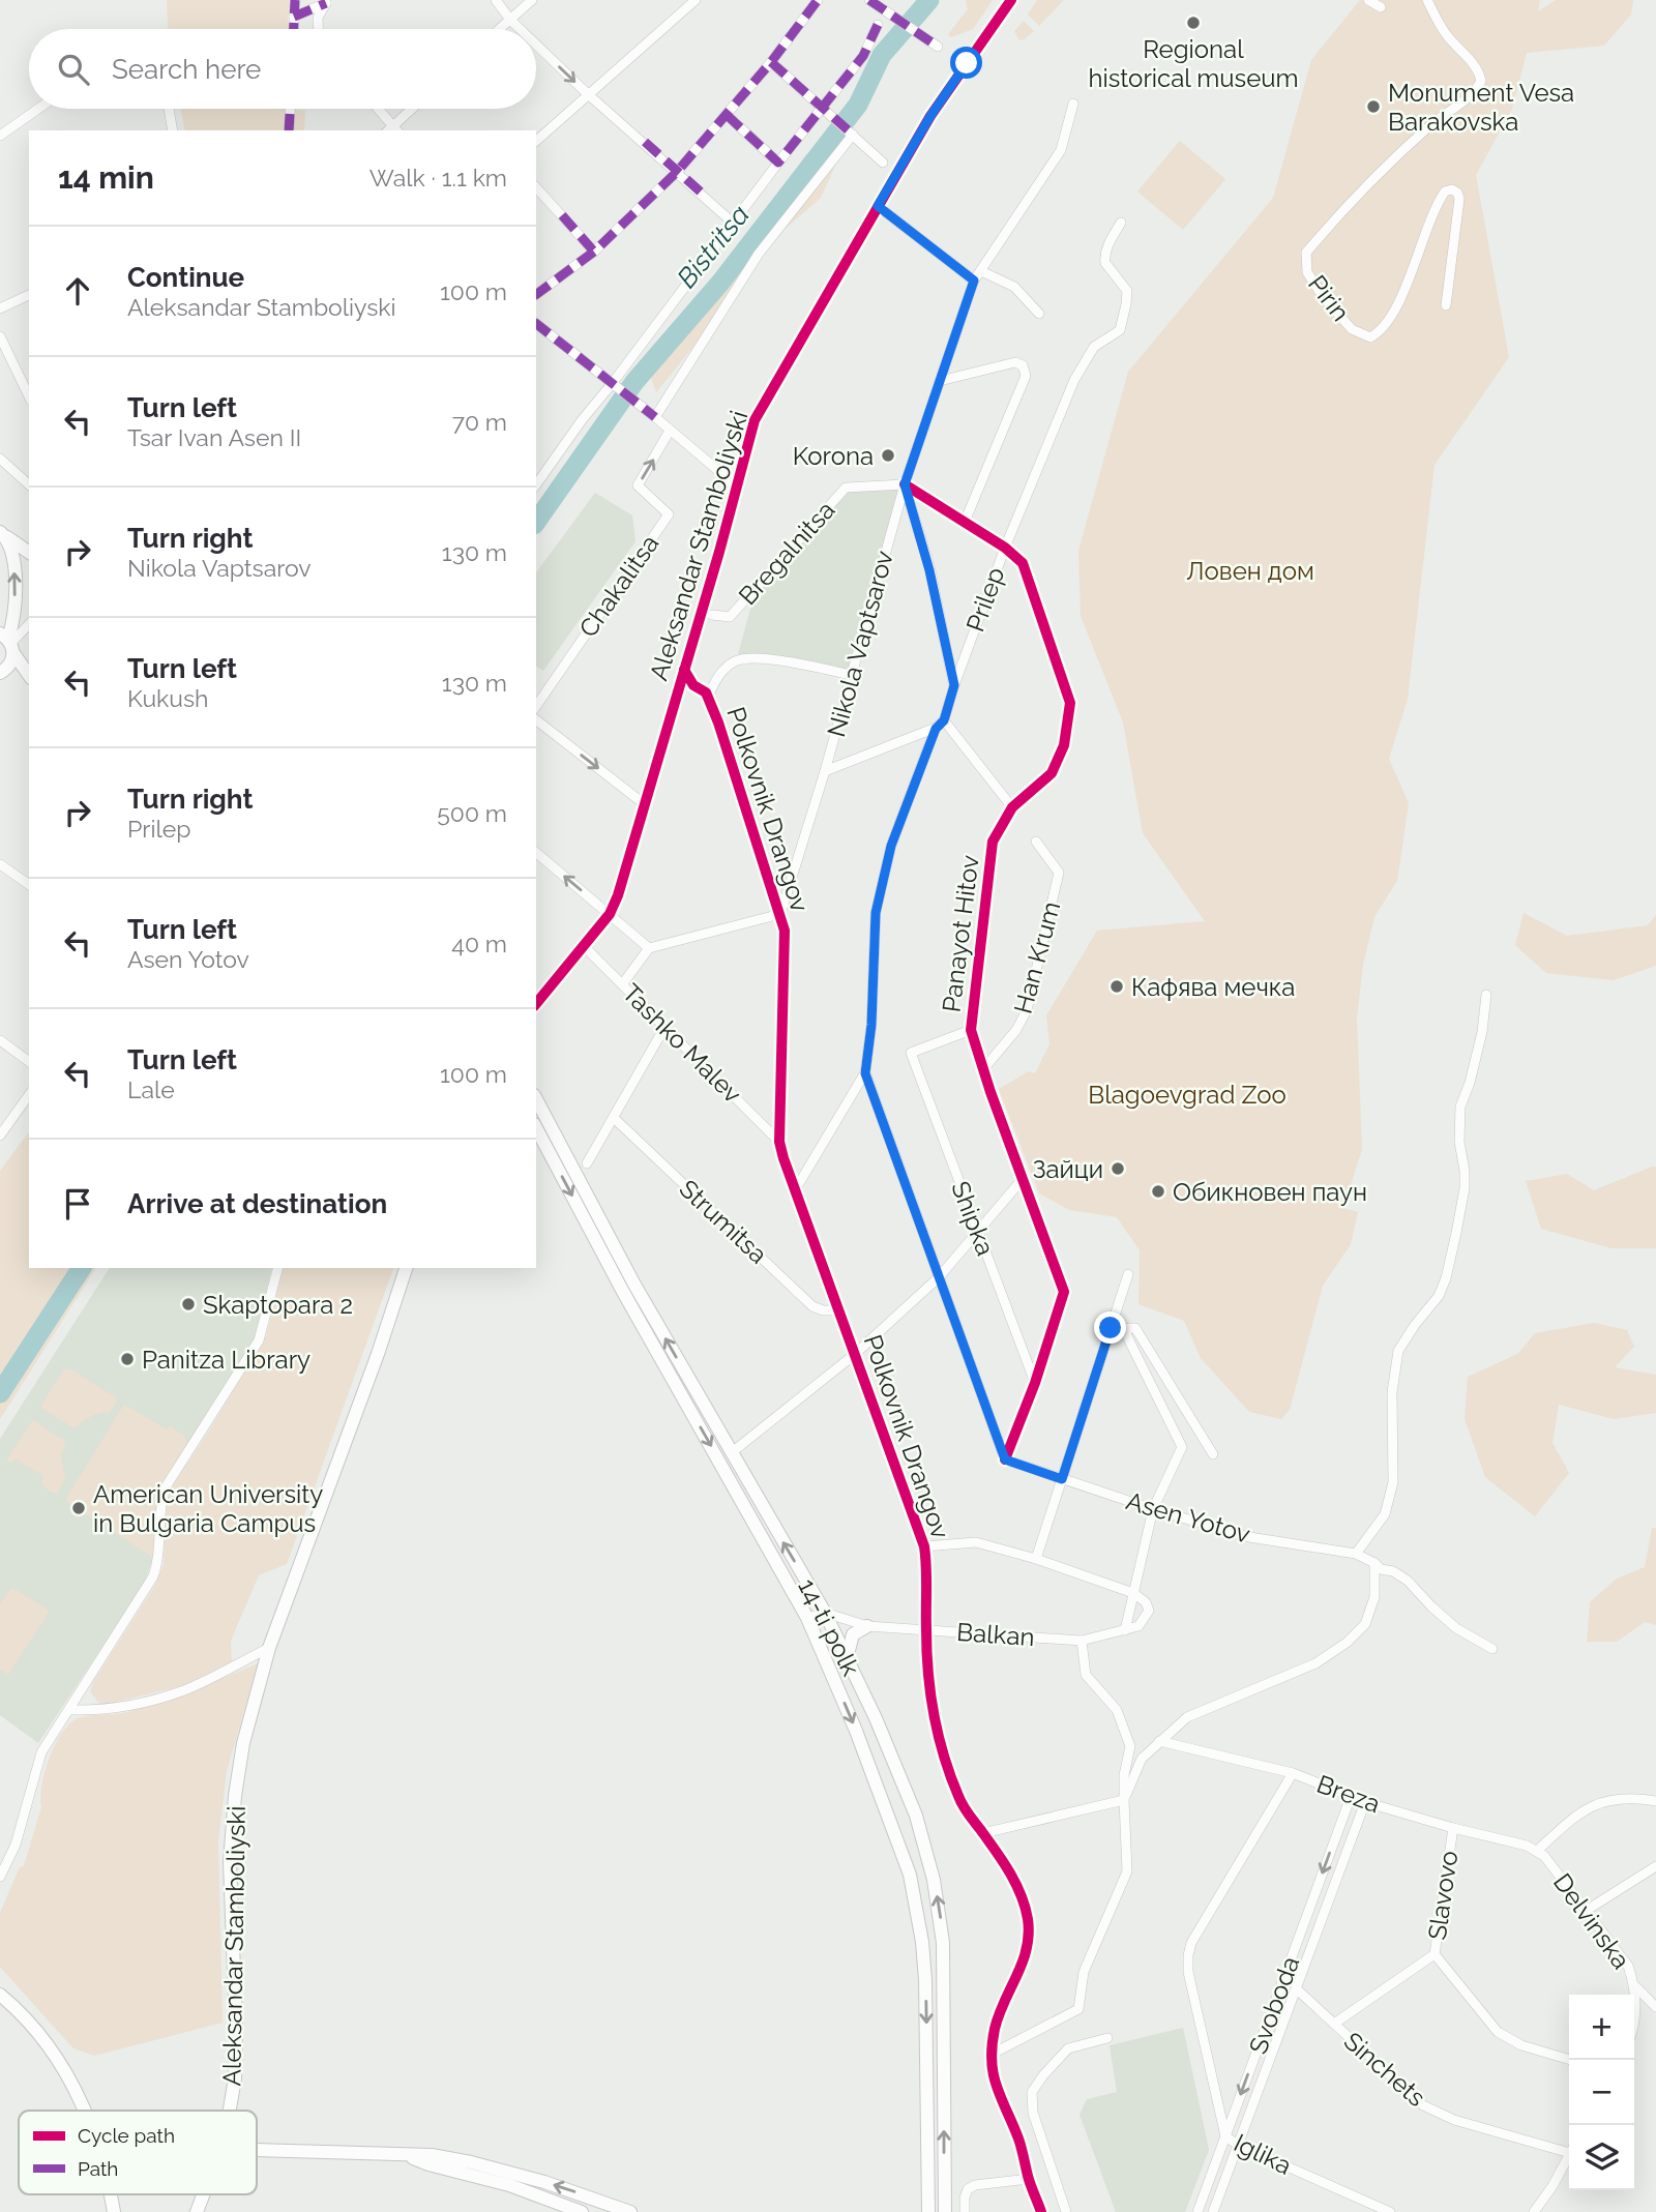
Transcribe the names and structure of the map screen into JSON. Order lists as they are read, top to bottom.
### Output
{
  "streets": {
    "street": [
      "Pirin",
      "Aleksandar Stamboliyski",
      "Bregalnitsa",
      "Chakalitsa",
      "Prilep",
      "Nikola Vaptsarov",
      "Polkovnik Drangov",
      "Panayot Hitov",
      "Han Krum",
      "Tashko Malev",
      "Shipka",
      "Strumitsa",
      "Asen Yotov",
      "14-ti polk",
      "Balkan",
      "Breza",
      "Slavovo",
      "Delvinska",
      "Svoboda",
      "Sinchets",
      "Iglika"
    ]
  },
  "crossings": [
    ["Aleksandar Stamboliyski", "Polkovnik Drangov"],
    ["Aleksandar Stamboliyski", "Tashko Malev"],
    ["Bregalnitsa", "Nikola Vaptsarov"],
    ["Bregalnitsa", "Panayot Hitov"],
    ["Prilep", "Panayot Hitov"],
    ["Prilep", "Asen Yotov"],
    ["Nikola Vaptsarov", "Polkovnik Drangov"],
    ["Nikola Vaptsarov", "Panayot Hitov"],
    ["Polkovnik Drangov", "Tashko Malev"],
    ["Polkovnik Drangov", "Strumitsa"],
    ["Polkovnik Drangov", "Balkan"],
    ["Panayot Hitov", "Han Krum"],
    ["Panayot Hitov", "Shipka"],
    ["Panayot Hitov", "Asen Yotov"],
    ["14-ti polk", "Balkan"],
    ["Breza", "Slavovo"],
    ["Breza", "Delvinska"],
    ["Breza", "Svoboda"],
    ["Breza", "Iglika"],
    ["Svoboda", "Sinchets"],
    ["Svoboda", "Iglika"]
  ],
  "one_way": ["Chakalitsa"],
  "water": ["Bistritsa"],
  "parks": ["Ловен дом", "Blagoevgrad Zoo"],
  "places": [
    "Regional historical museum",
    "Monument Vesa Barakovska",
    "Korona",
    "Кафява мечка",
    "Зайци",
    "Обикновен паун",
    "Skaptopara 2",
    "Panitza Library",
    "American University in Bulgaria Campus"
  ],
  "legend": ["Cycle path", "Path"],
  "page": {
    "search": "Search here",
    "heading": ["14 min", "Walk · 1.1 km"],
    "list": [
      ["Continue", "Aleksandar Stamboliyski", "100 m"],
      ["Turn left", "Tsar Ivan Asen II", "70 m"],
      ["Turn right", "Nikola Vaptsarov", "130 m"],
      ["Turn left", "Kukush", "130 m"],
      ["Turn right", "Prilep", "500 m"],
      ["Turn left", "Asen Yotov", "40 m"],
      ["Turn left", "Lale", "100 m"],
      "Arrive at destination"
    ],
    "map_buttons": ["+", "−"]
  }
}
